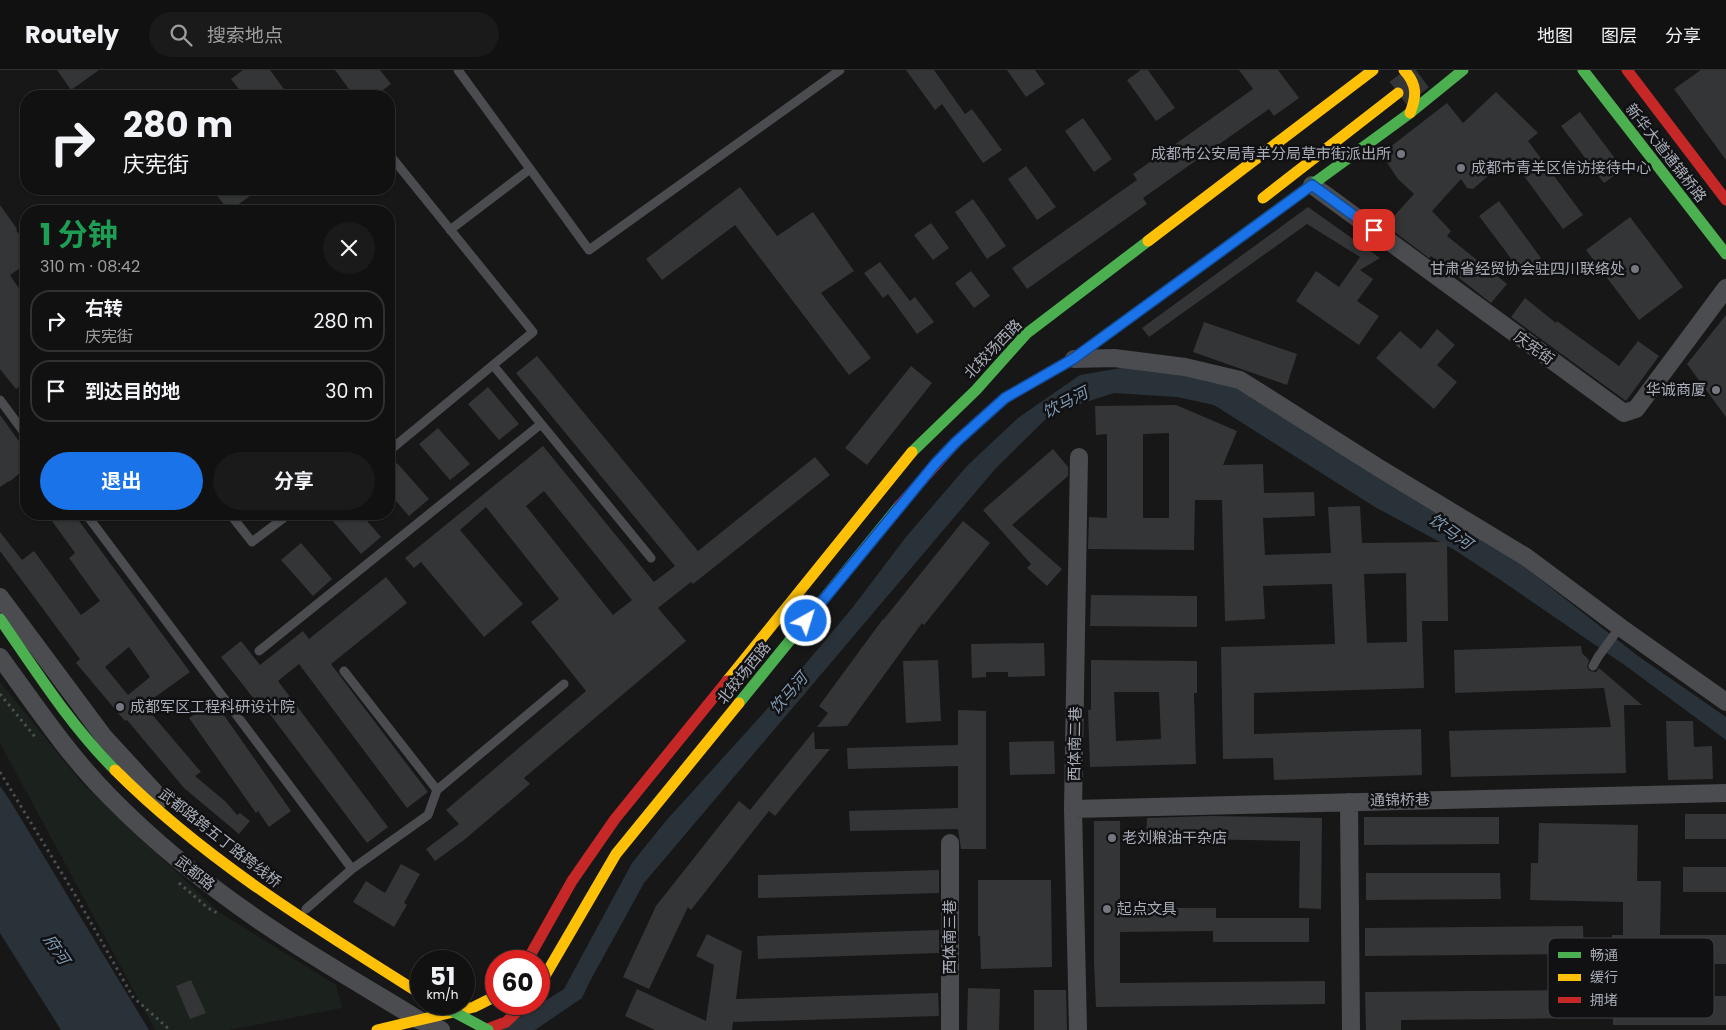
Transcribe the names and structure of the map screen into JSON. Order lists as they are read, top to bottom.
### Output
{
  "streets": {
    "main road": ["新华大道通锦桥路", "北较场西路", "武都路跨五丁路跨线桥"],
    "street": [
      "庆宪街",
      "西体南二巷",
      "通锦桥巷",
      "武都路",
      "西体南三巷"
    ]
  },
  "crossings": [
    ["庆宪街", "北较场西路"],
    ["西体南二巷", "通锦桥巷"]
  ],
  "water": ["饮马河", "府河"],
  "places": [
    "成都市公安局青羊分局草市街派出所",
    "成都市青羊区信访接待中心",
    "甘肃省经贸协会驻四川联络处",
    "华诚商厦",
    "成都军区工程科研设计院",
    "老刘粮油干杂店",
    "起点文具"
  ],
  "legend": ["畅通", "缓行", "拥堵"],
  "page": {
    "header": "Routely",
    "search": "搜索地点",
    "nav": ["地图", "图层", "分享"],
    "turn": ["280 m", "庆宪街"],
    "heading": ["1 分钟", "310 m · 08:42"],
    "list": [
      {
        "name": "右转",
        "note": "庆宪街",
        "value": "280 m"
      },
      {
        "name": "到达目的地",
        "value": "30 m"
      }
    ],
    "buttons": ["退出", "分享"],
    "speed": "51 km/h",
    "limit": "60"
  }
}
